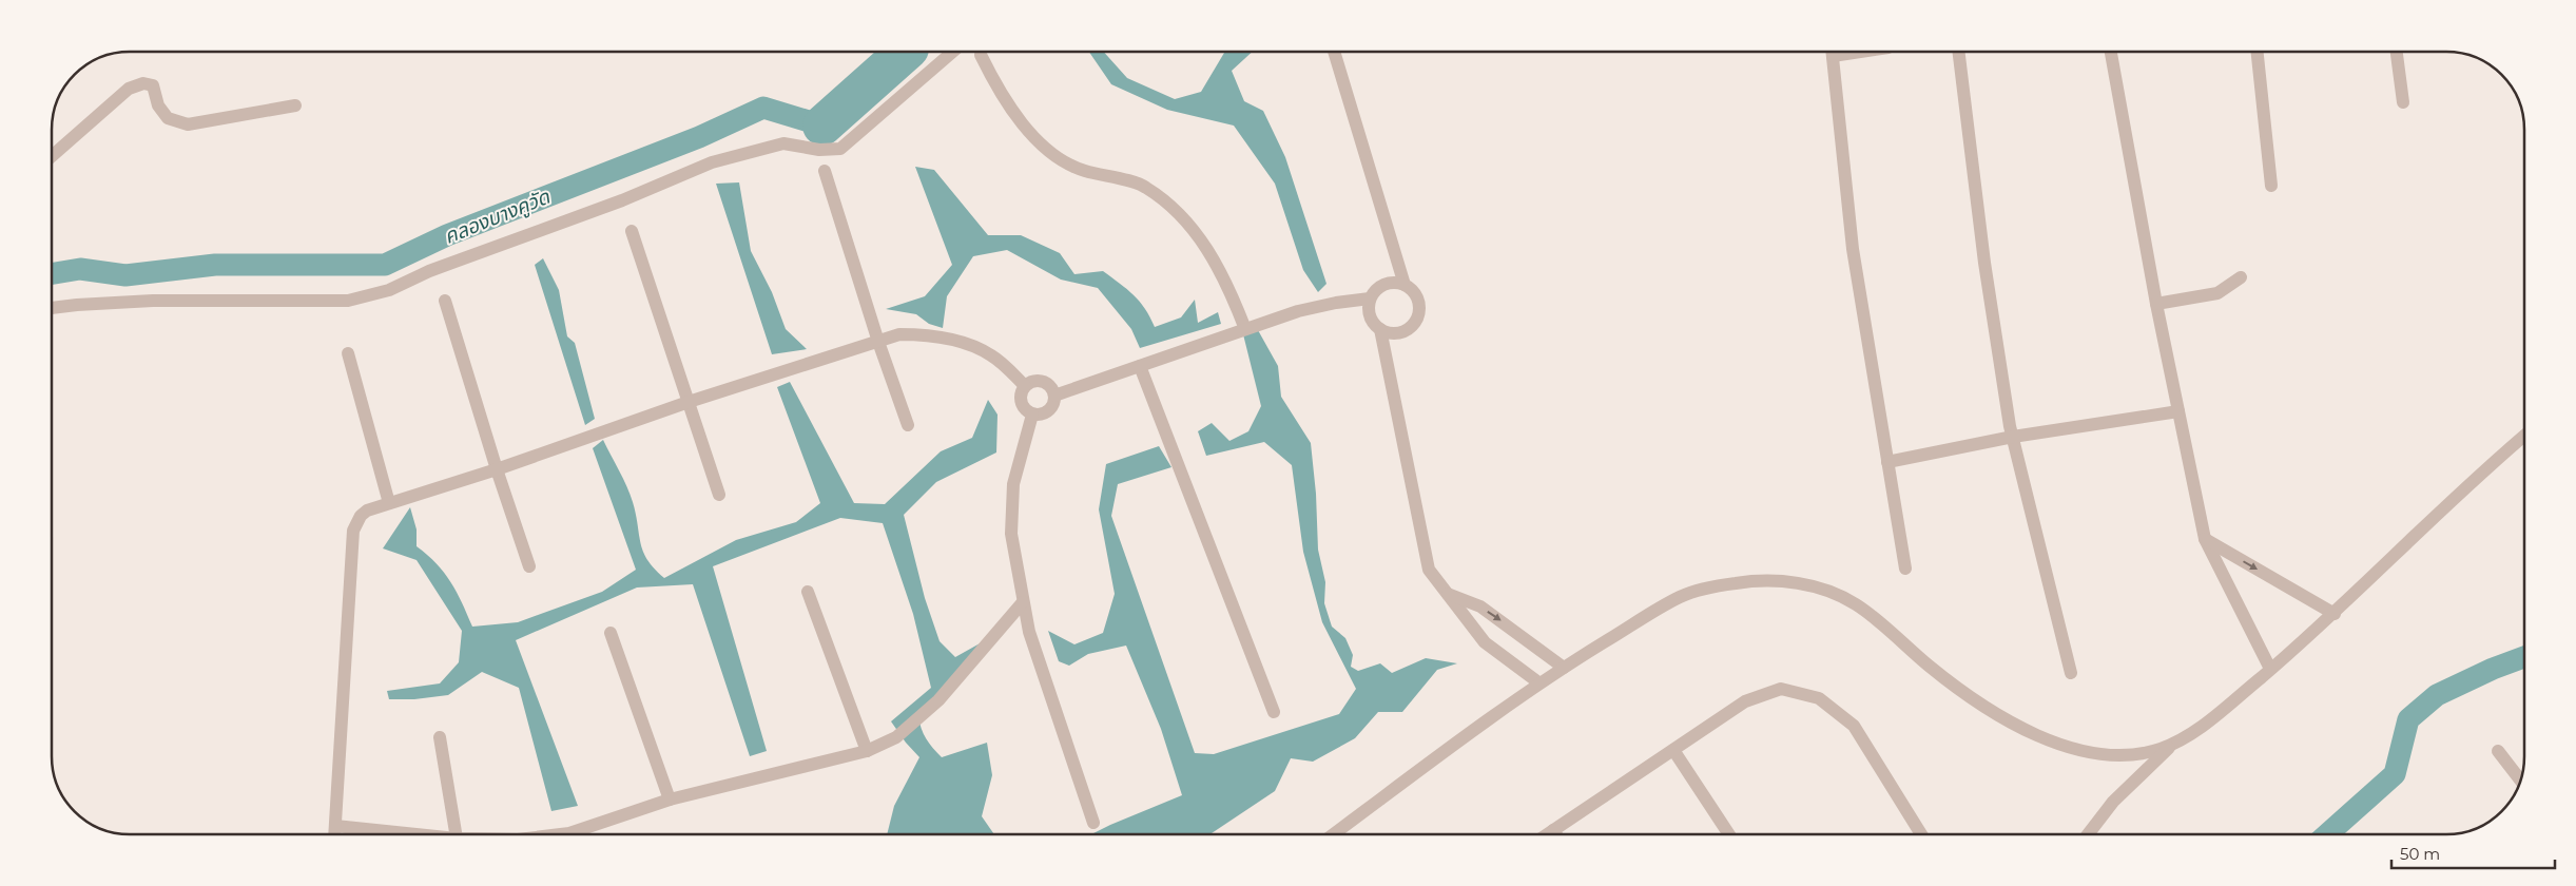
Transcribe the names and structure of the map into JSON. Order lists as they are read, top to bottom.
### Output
{
  "water": ["คลองบางคูวัด"],
  "scale_bar": "50 m"
}
